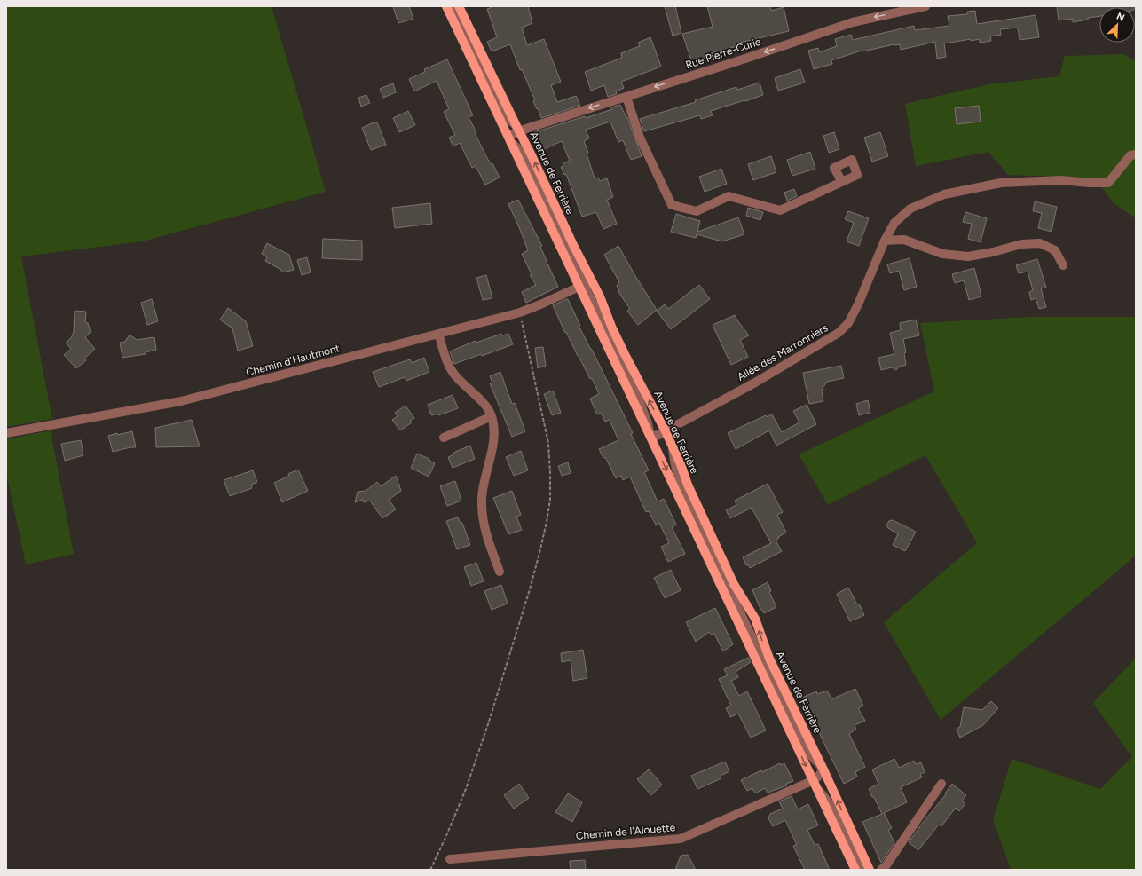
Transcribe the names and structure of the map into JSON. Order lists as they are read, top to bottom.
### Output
{
  "streets": {
    "main road": ["Avenue de Ferrière"],
    "street": [
      "Rue Pierre-Curie",
      "Allée des Marronniers",
      "Chemin d'Hautmont",
      "Chemin de l'Alouette"
    ]
  },
  "crossings": [
    ["Rue Pierre-Curie", "Avenue de Ferrière"],
    ["Avenue de Ferrière", "Allée des Marronniers"]
  ],
  "one_way": ["Rue Pierre-Curie"],
  "north": "top right"
}
